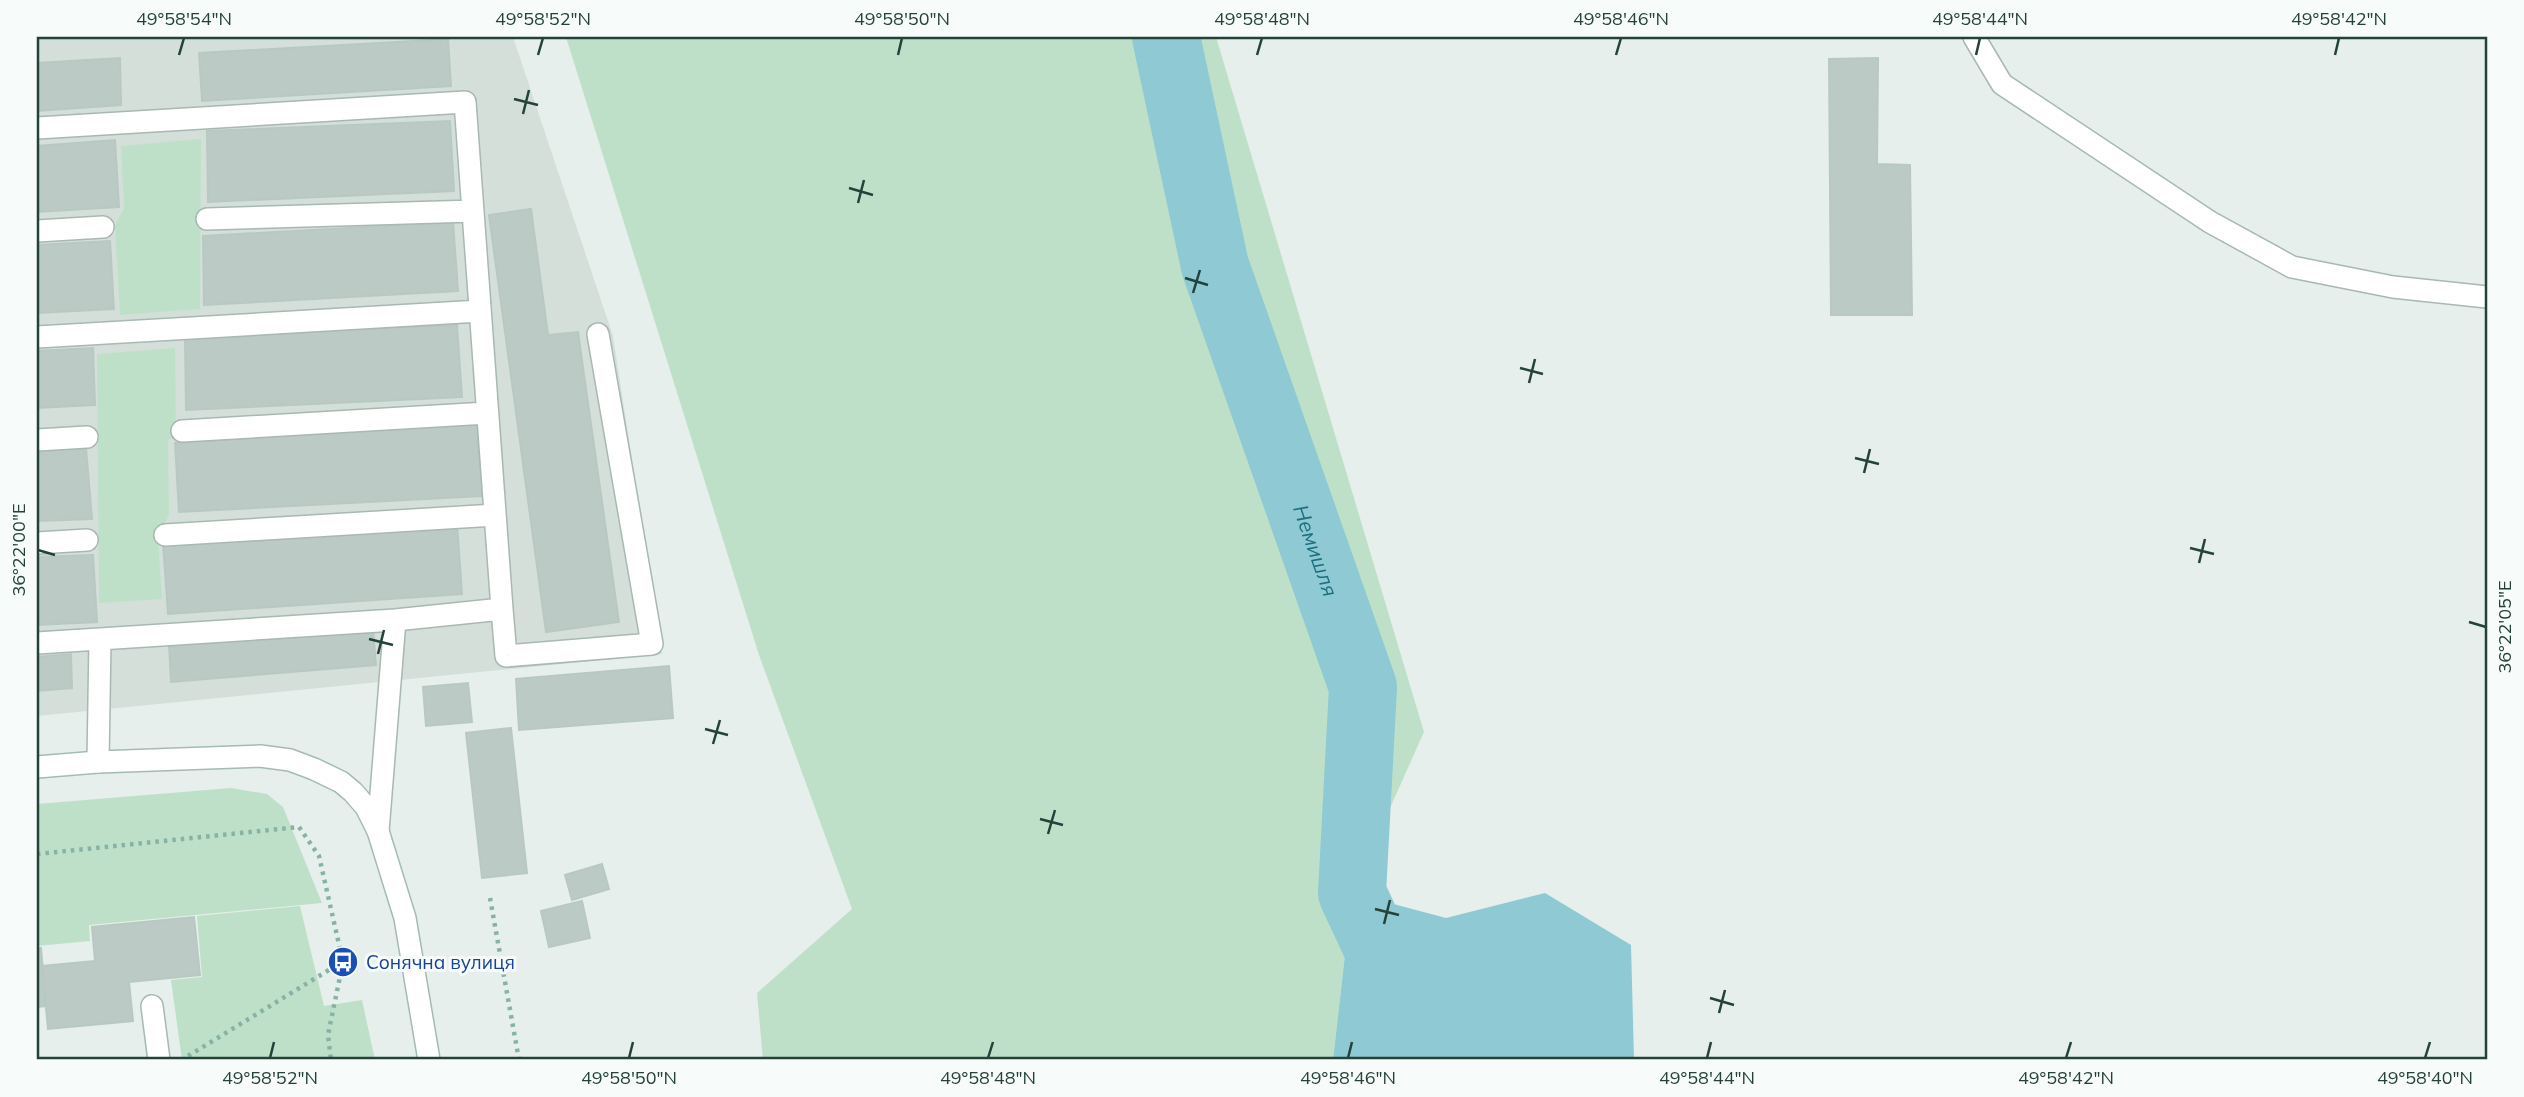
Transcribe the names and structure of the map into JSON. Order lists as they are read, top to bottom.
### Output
{
  "water": ["Немишля"],
  "places": {
    "bus stop": ["Сонячна вулиця"]
  },
  "coordinates": [
    "49°58'54\"N",
    "49°58'52\"N",
    "49°58'50\"N",
    "49°58'48\"N",
    "49°58'46\"N",
    "49°58'44\"N",
    "49°58'42\"N",
    "36°22'00\"E",
    "36°22'05\"E",
    "49°58'40\"N"
  ]
}
